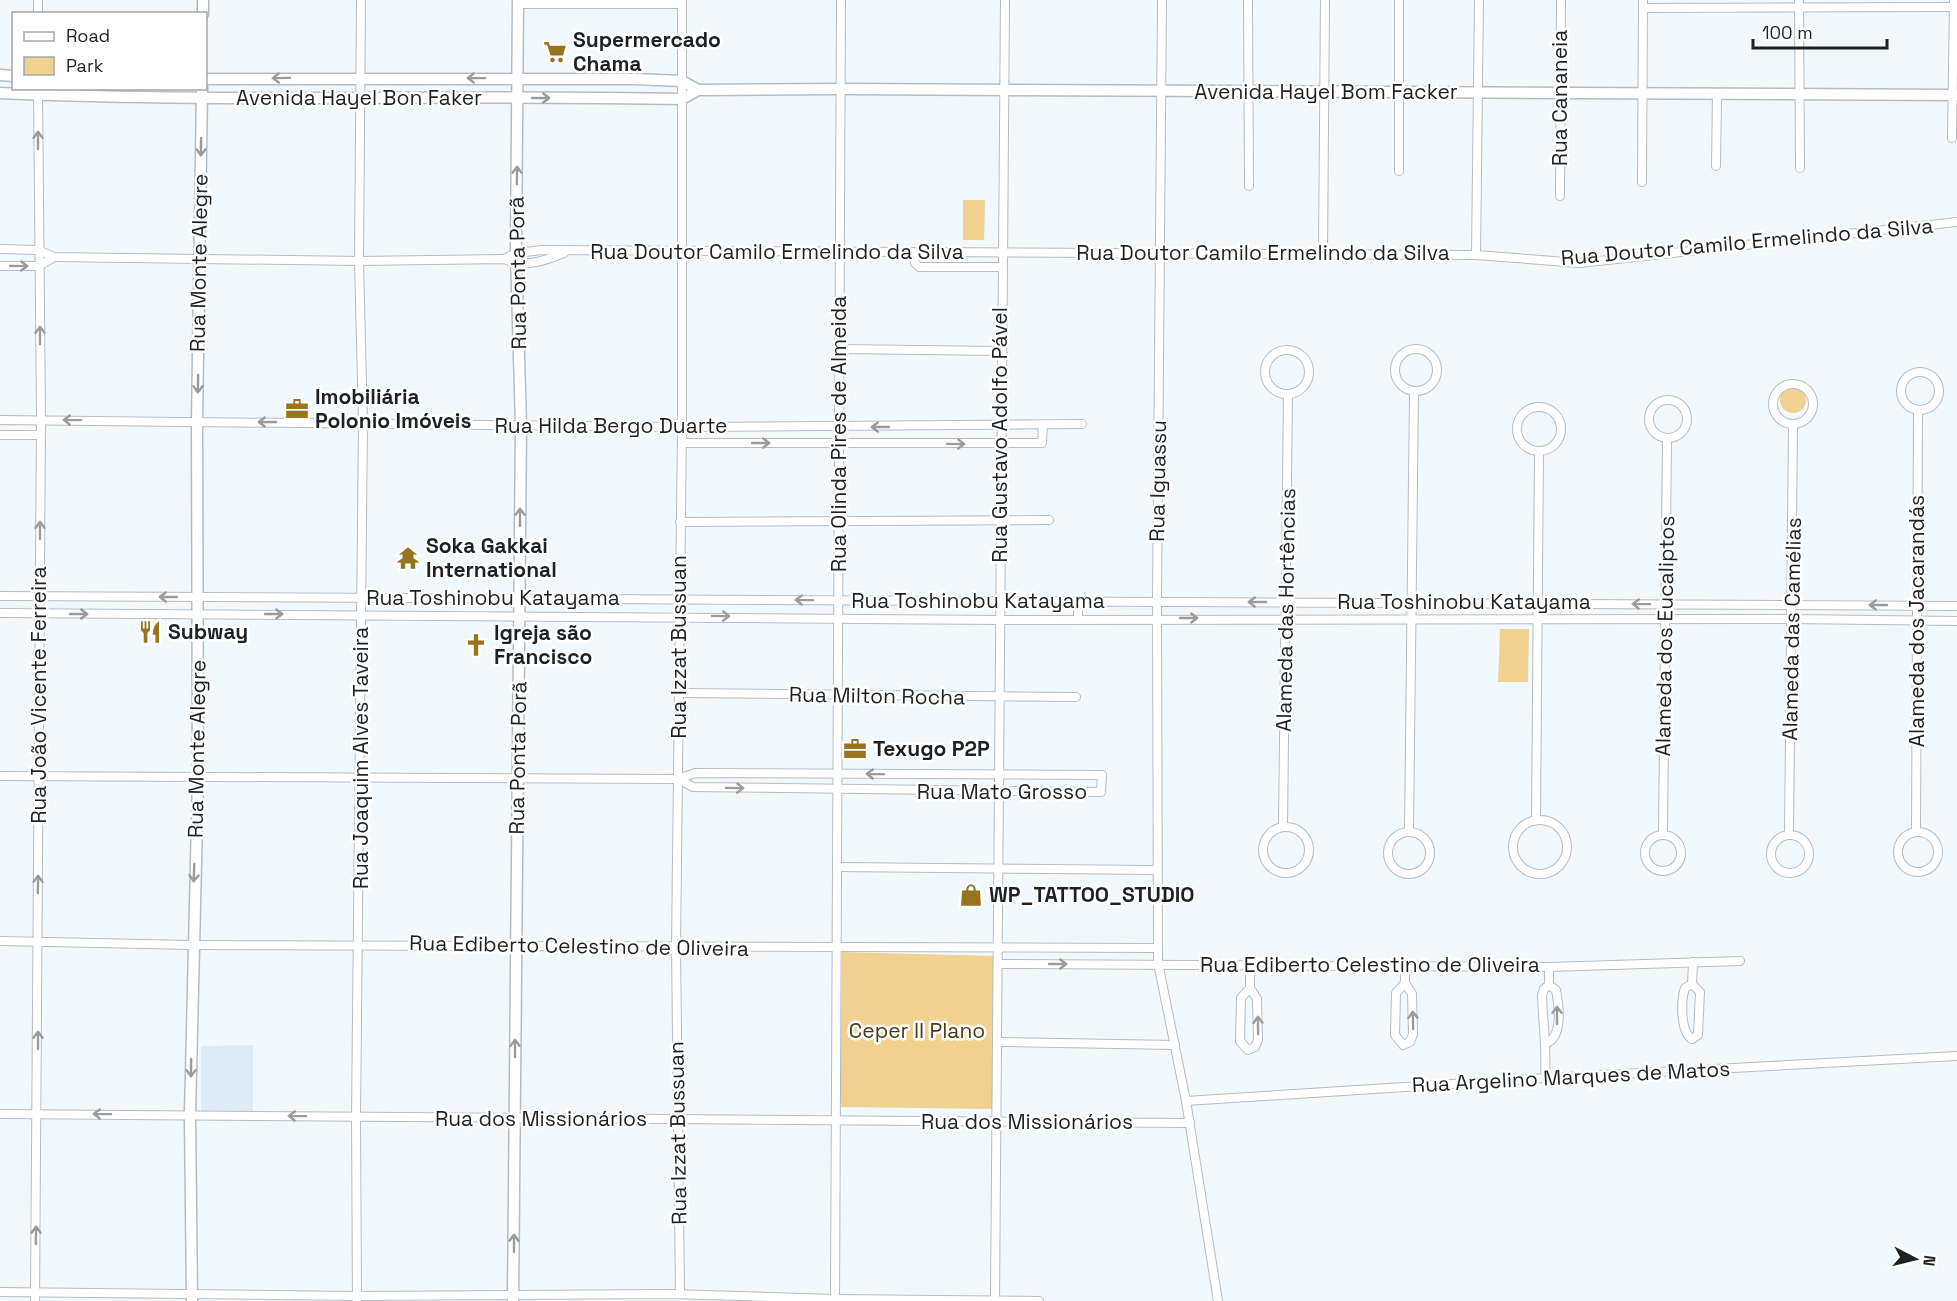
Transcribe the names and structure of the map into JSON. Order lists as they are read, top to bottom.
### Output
{
  "streets": {
    "street": [
      "Avenida Hayel Bom Facker",
      "Avenida Hayel Bon Faker",
      "Rua Cananeia",
      "Rua Doutor Camilo Ermelindo da Silva",
      "Rua Monte Alegre",
      "Rua Ponta Porã",
      "Rua Hilda Bergo Duarte",
      "Rua Olinda Pires de Almeida",
      "Rua Gustavo Adolfo Pável",
      "Rua Iguassu",
      "Rua Toshinobu Katayama",
      "Alameda das Hortências",
      "Alameda dos Jacarandás",
      "Alameda das Camélias",
      "Alameda dos Eucaliptos",
      "Rua Izzat Bussuan",
      "Rua João Vicente Ferreira",
      "Rua Milton Rocha",
      "Rua Joaquim Alves Taveira",
      "Rua Mato Grosso",
      "Rua Ediberto Celestino de Oliveira",
      "Rua Argelino Marques de Matos",
      "Rua dos Missionários"
    ]
  },
  "crossings": [
    ["Avenida Hayel Bom Facker", "Avenida Hayel Bon Faker"],
    ["Avenida Hayel Bom Facker", "Rua Cananeia"],
    ["Avenida Hayel Bom Facker", "Rua Olinda Pires de Almeida"],
    ["Avenida Hayel Bom Facker", "Rua Gustavo Adolfo Pável"],
    ["Avenida Hayel Bom Facker", "Rua Iguassu"],
    ["Avenida Hayel Bom Facker", "Rua Izzat Bussuan"],
    ["Avenida Hayel Bon Faker", "Rua Monte Alegre"],
    ["Avenida Hayel Bon Faker", "Rua Ponta Porã"],
    ["Avenida Hayel Bon Faker", "Rua Izzat Bussuan"],
    ["Avenida Hayel Bon Faker", "Rua João Vicente Ferreira"],
    ["Avenida Hayel Bon Faker", "Rua Joaquim Alves Taveira"],
    ["Rua Doutor Camilo Ermelindo da Silva", "Rua Ponta Porã"],
    ["Rua Doutor Camilo Ermelindo da Silva", "Rua Olinda Pires de Almeida"],
    ["Rua Doutor Camilo Ermelindo da Silva", "Rua Gustavo Adolfo Pável"],
    ["Rua Doutor Camilo Ermelindo da Silva", "Rua Iguassu"],
    ["Rua Doutor Camilo Ermelindo da Silva", "Rua Izzat Bussuan"],
    ["Rua Monte Alegre", "Rua Hilda Bergo Duarte"],
    ["Rua Monte Alegre", "Rua Toshinobu Katayama"],
    ["Rua Monte Alegre", "Rua Mato Grosso"],
    ["Rua Monte Alegre", "Rua Ediberto Celestino de Oliveira"],
    ["Rua Monte Alegre", "Rua dos Missionários"],
    ["Rua Ponta Porã", "Rua Hilda Bergo Duarte"],
    ["Rua Ponta Porã", "Rua Toshinobu Katayama"],
    ["Rua Ponta Porã", "Rua Mato Grosso"],
    ["Rua Ponta Porã", "Rua Ediberto Celestino de Oliveira"],
    ["Rua Ponta Porã", "Rua dos Missionários"],
    ["Rua Hilda Bergo Duarte", "Rua Olinda Pires de Almeida"],
    ["Rua Hilda Bergo Duarte", "Rua Gustavo Adolfo Pável"],
    ["Rua Hilda Bergo Duarte", "Rua Izzat Bussuan"],
    ["Rua Hilda Bergo Duarte", "Rua João Vicente Ferreira"],
    ["Rua Hilda Bergo Duarte", "Rua Joaquim Alves Taveira"],
    ["Rua Olinda Pires de Almeida", "Rua Toshinobu Katayama"],
    ["Rua Olinda Pires de Almeida", "Rua Milton Rocha"],
    ["Rua Olinda Pires de Almeida", "Rua Mato Grosso"],
    ["Rua Olinda Pires de Almeida", "Rua Ediberto Celestino de Oliveira"],
    ["Rua Olinda Pires de Almeida", "Rua dos Missionários"],
    ["Rua Gustavo Adolfo Pável", "Rua Toshinobu Katayama"],
    ["Rua Gustavo Adolfo Pável", "Rua Milton Rocha"],
    ["Rua Gustavo Adolfo Pável", "Rua Mato Grosso"],
    ["Rua Gustavo Adolfo Pável", "Rua Ediberto Celestino de Oliveira"],
    ["Rua Gustavo Adolfo Pável", "Rua dos Missionários"],
    ["Rua Iguassu", "Rua Toshinobu Katayama"],
    ["Rua Iguassu", "Rua Ediberto Celestino de Oliveira"],
    ["Rua Iguassu", "Rua Argelino Marques de Matos"],
    ["Rua Iguassu", "Rua dos Missionários"],
    ["Rua Toshinobu Katayama", "Alameda das Hortências"],
    ["Rua Toshinobu Katayama", "Alameda dos Jacarandás"],
    ["Rua Toshinobu Katayama", "Alameda das Camélias"],
    ["Rua Toshinobu Katayama", "Alameda dos Eucaliptos"],
    ["Rua Toshinobu Katayama", "Rua Izzat Bussuan"],
    ["Rua Toshinobu Katayama", "Rua João Vicente Ferreira"],
    ["Rua Toshinobu Katayama", "Rua Joaquim Alves Taveira"],
    ["Rua Izzat Bussuan", "Rua Milton Rocha"],
    ["Rua Izzat Bussuan", "Rua Mato Grosso"],
    ["Rua Izzat Bussuan", "Rua Ediberto Celestino de Oliveira"],
    ["Rua Izzat Bussuan", "Rua dos Missionários"],
    ["Rua João Vicente Ferreira", "Rua Mato Grosso"],
    ["Rua João Vicente Ferreira", "Rua Ediberto Celestino de Oliveira"],
    ["Rua João Vicente Ferreira", "Rua dos Missionários"],
    ["Rua Joaquim Alves Taveira", "Rua Mato Grosso"],
    ["Rua Joaquim Alves Taveira", "Rua Ediberto Celestino de Oliveira"],
    ["Rua Joaquim Alves Taveira", "Rua dos Missionários"]
  ],
  "one_way": ["Rua Monte Alegre", "Rua Ponta Porã", "Rua João Vicente Ferreira"],
  "parks": ["Ceper II Plano"],
  "places": {
    "supermarket": ["Supermercado Chama"],
    "office": ["Imobiliária Polonio Imóveis", "Texugo P2P"],
    "temple": ["Soka Gakkai International"],
    "restaurant": ["Subway"],
    "church": ["Igreja são Francisco"],
    "shop": ["WP_TATTOO_STUDIO"]
  },
  "legend": ["Road", "Park"],
  "scale_bar": "100 m",
  "north": "right"
}
